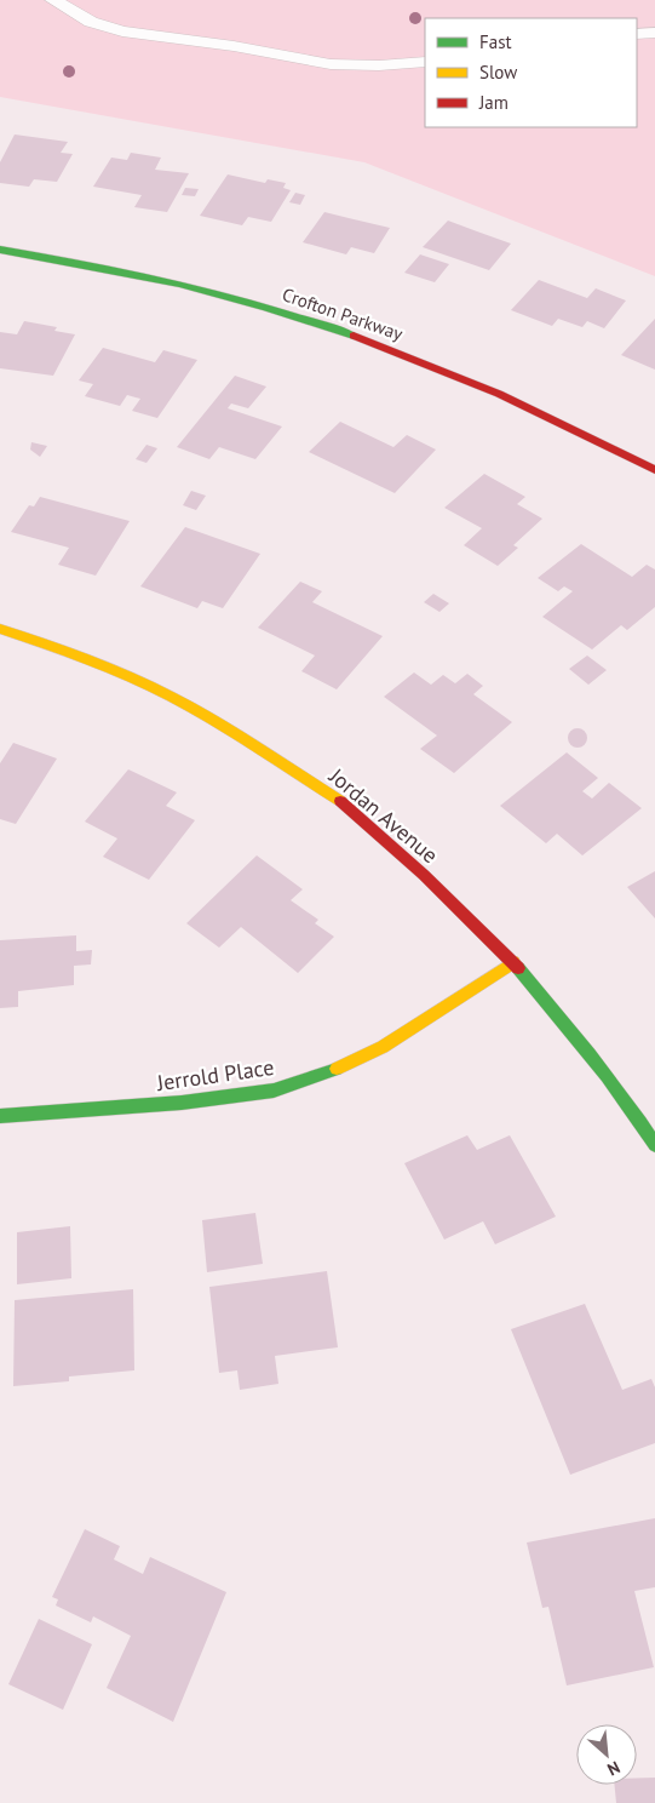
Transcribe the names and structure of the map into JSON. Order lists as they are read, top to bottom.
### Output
{
  "streets": {
    "street": ["Crofton Parkway", "Jordan Avenue", "Jerrold Place"]
  },
  "crossings": [
    ["Jordan Avenue", "Jerrold Place"]
  ],
  "legend": ["Fast", "Slow", "Jam"],
  "north": "bottom right"
}
